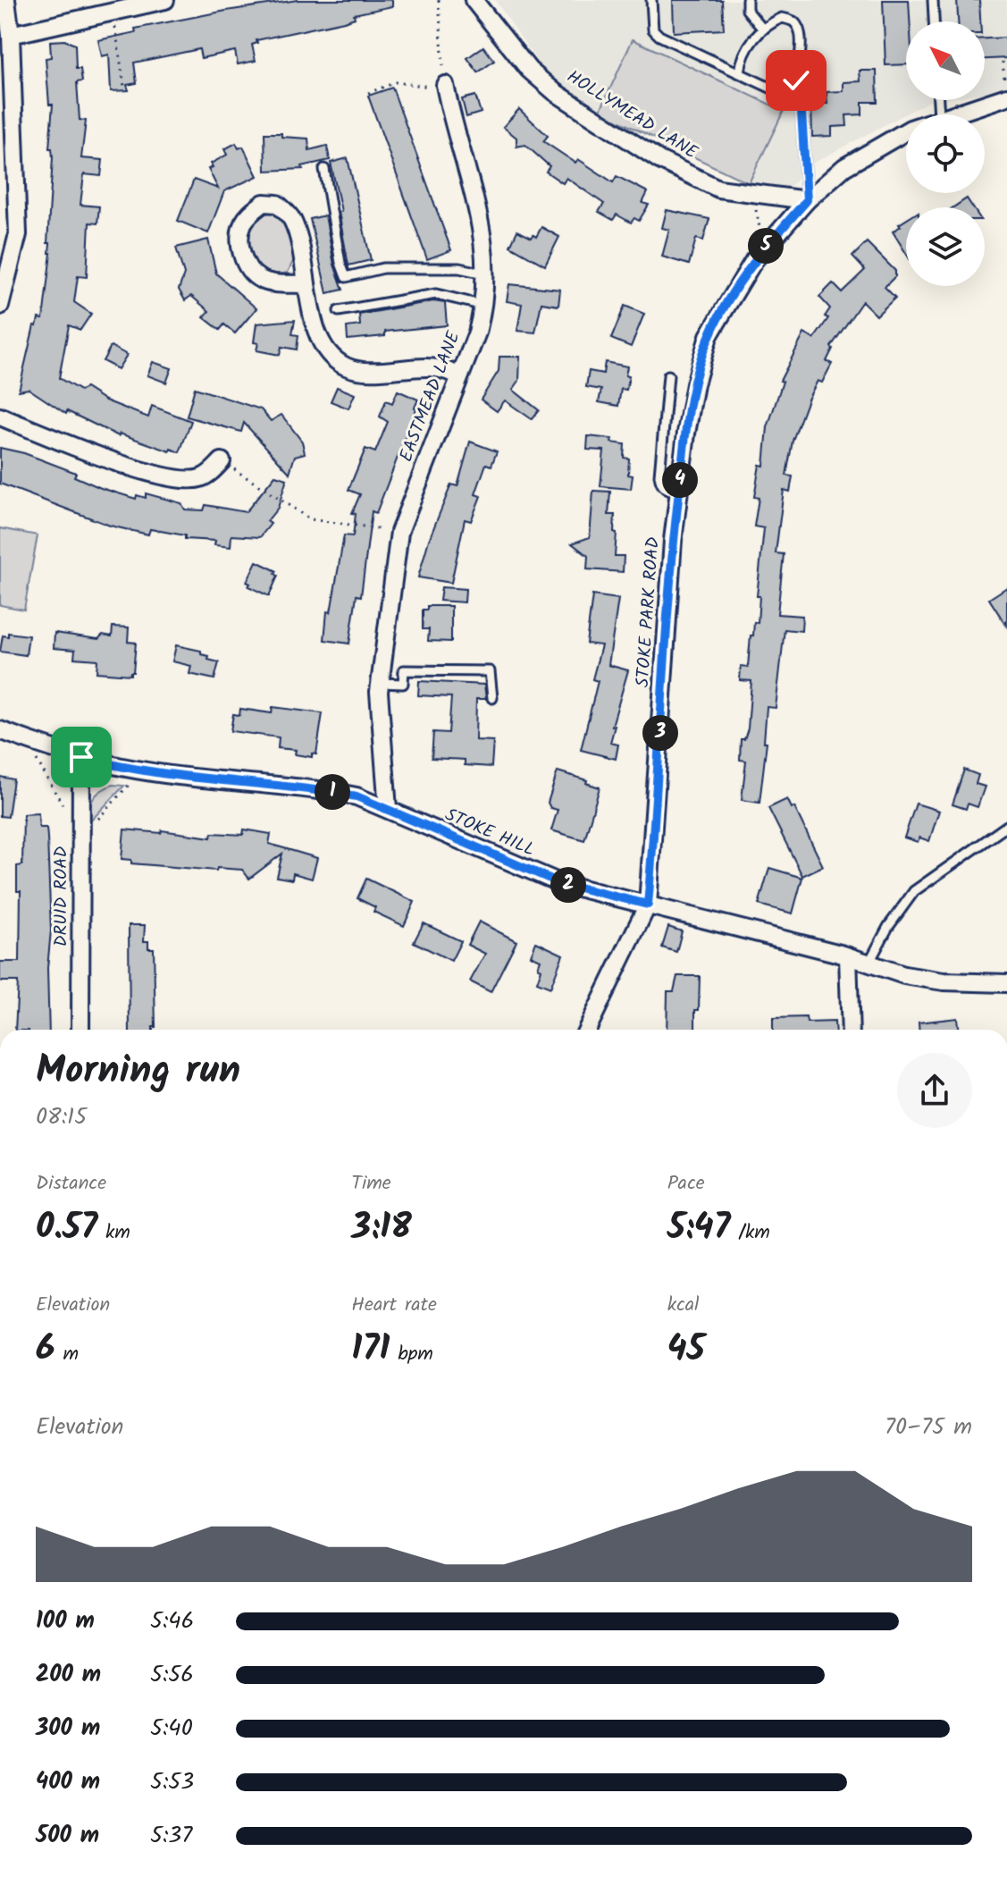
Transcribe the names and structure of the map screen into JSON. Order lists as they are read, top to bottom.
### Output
{
  "streets": {
    "street": [
      "HOLLYMEAD LANE",
      "EASTMEAD LANE",
      "STOKE PARK ROAD",
      "STOKE HILL",
      "DRUID ROAD"
    ]
  },
  "crossings": [
    ["HOLLYMEAD LANE", "STOKE PARK ROAD"],
    ["EASTMEAD LANE", "STOKE HILL"],
    ["STOKE PARK ROAD", "STOKE HILL"],
    ["STOKE HILL", "DRUID ROAD"]
  ],
  "north": "top left",
  "page": {
    "pins": [
      "5",
      "4",
      "3",
      "1",
      "2"
    ],
    "heading": ["Morning run", "08:15"],
    "stats": [
      ["Distance", "0.57 km"],
      ["Time", "3:18"],
      ["Pace", "5:47 /km"],
      ["Elevation", "6 m"],
      ["Heart rate", "171 bpm"],
      ["kcal", "45"]
    ],
    "chart": ["Elevation", "70–75 m"],
    "list": [
      {
        "name": "100 m",
        "note": "5:46"
      },
      {
        "name": "200 m",
        "note": "5:56"
      },
      {
        "name": "300 m",
        "note": "5:40"
      },
      {
        "name": "400 m",
        "note": "5:53"
      },
      {
        "name": "500 m",
        "note": "5:37"
      }
    ]
  }
}
